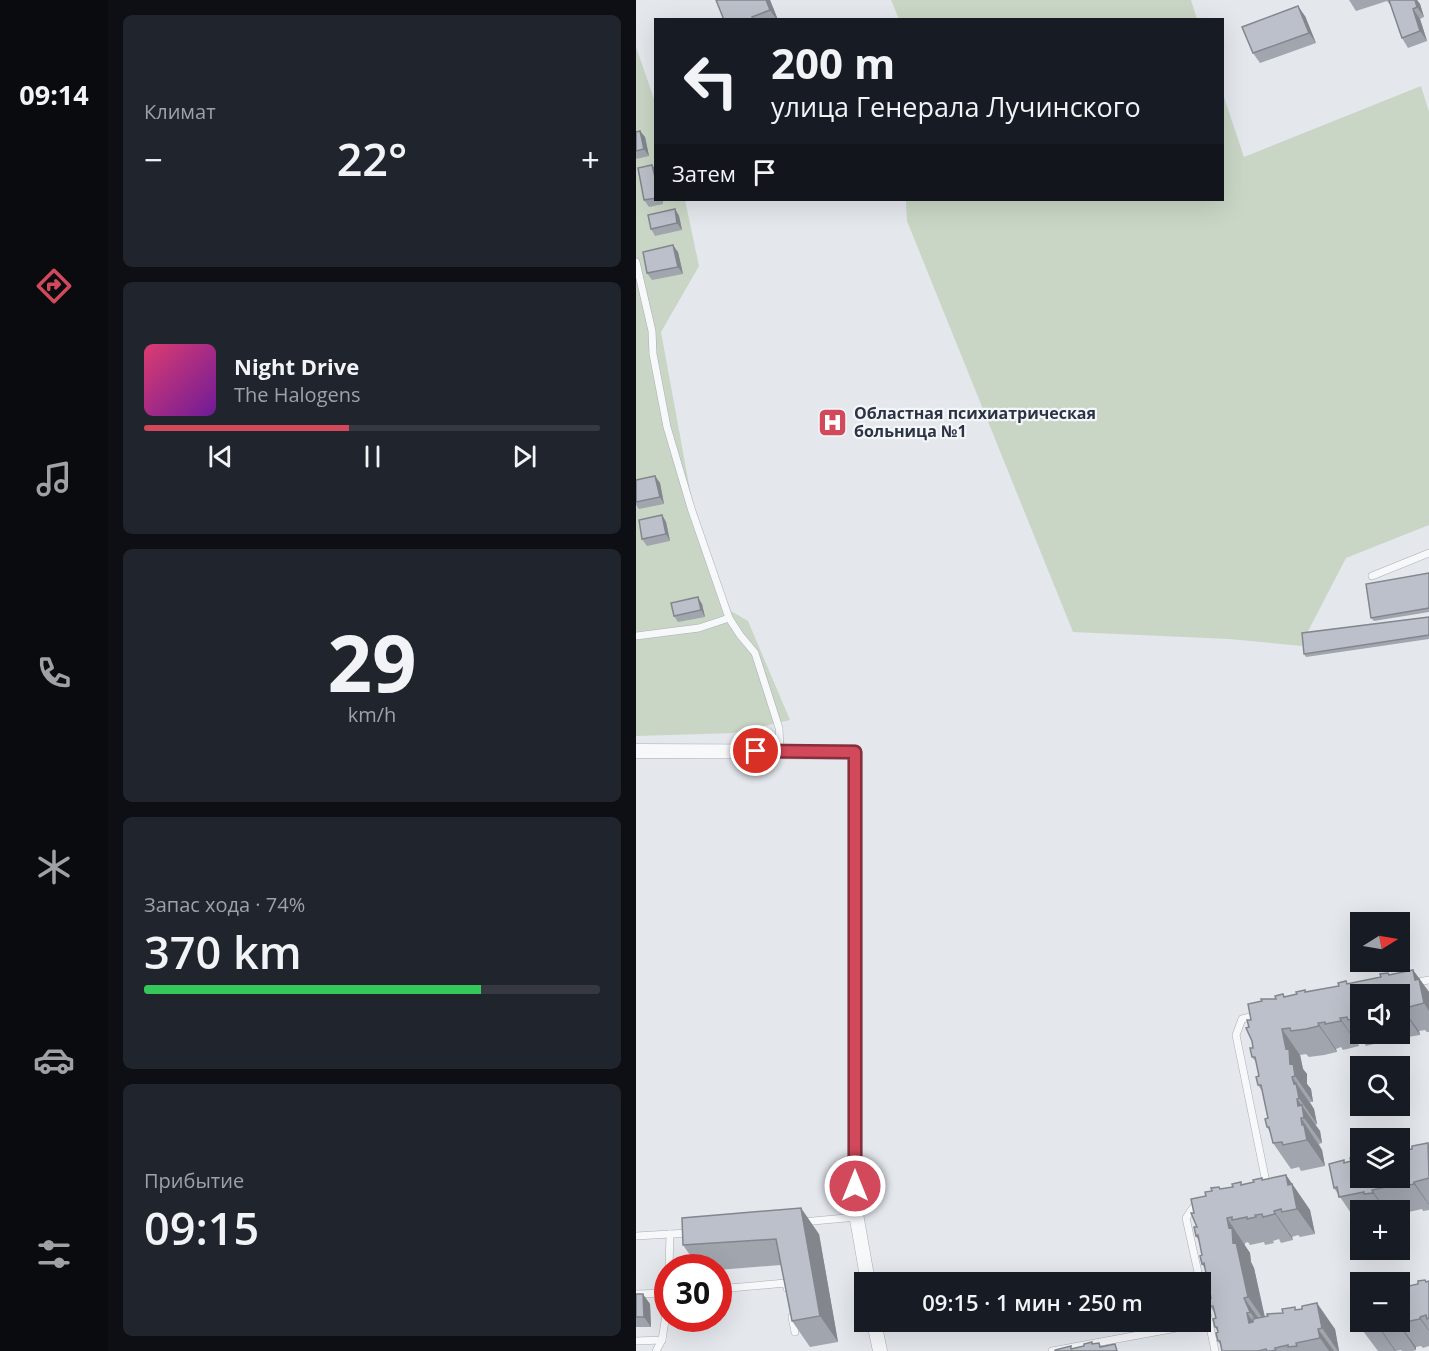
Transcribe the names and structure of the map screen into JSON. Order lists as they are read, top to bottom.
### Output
{
  "places": {
    "hospital": ["Областная психиатрическая больница №1"]
  },
  "north": "right",
  "page": {
    "tabs": "09:14",
    "tile": [
      "Климат",
      ["29", "km/h"],
      ["Запас хода · 74%", "370 km"],
      ["Прибытие", "09:15"]
    ],
    "turn": ["200 m", "улица Генерала Лучинского"],
    "heat": ["−", "22°", "+"],
    "then": "Затем",
    "song": ["Night Drive", "The Halogens"],
    "map_buttons": ["+", "−"],
    "limit": "30",
    "trip": "09:15 · 1 мин · 250 m"
  }
}
